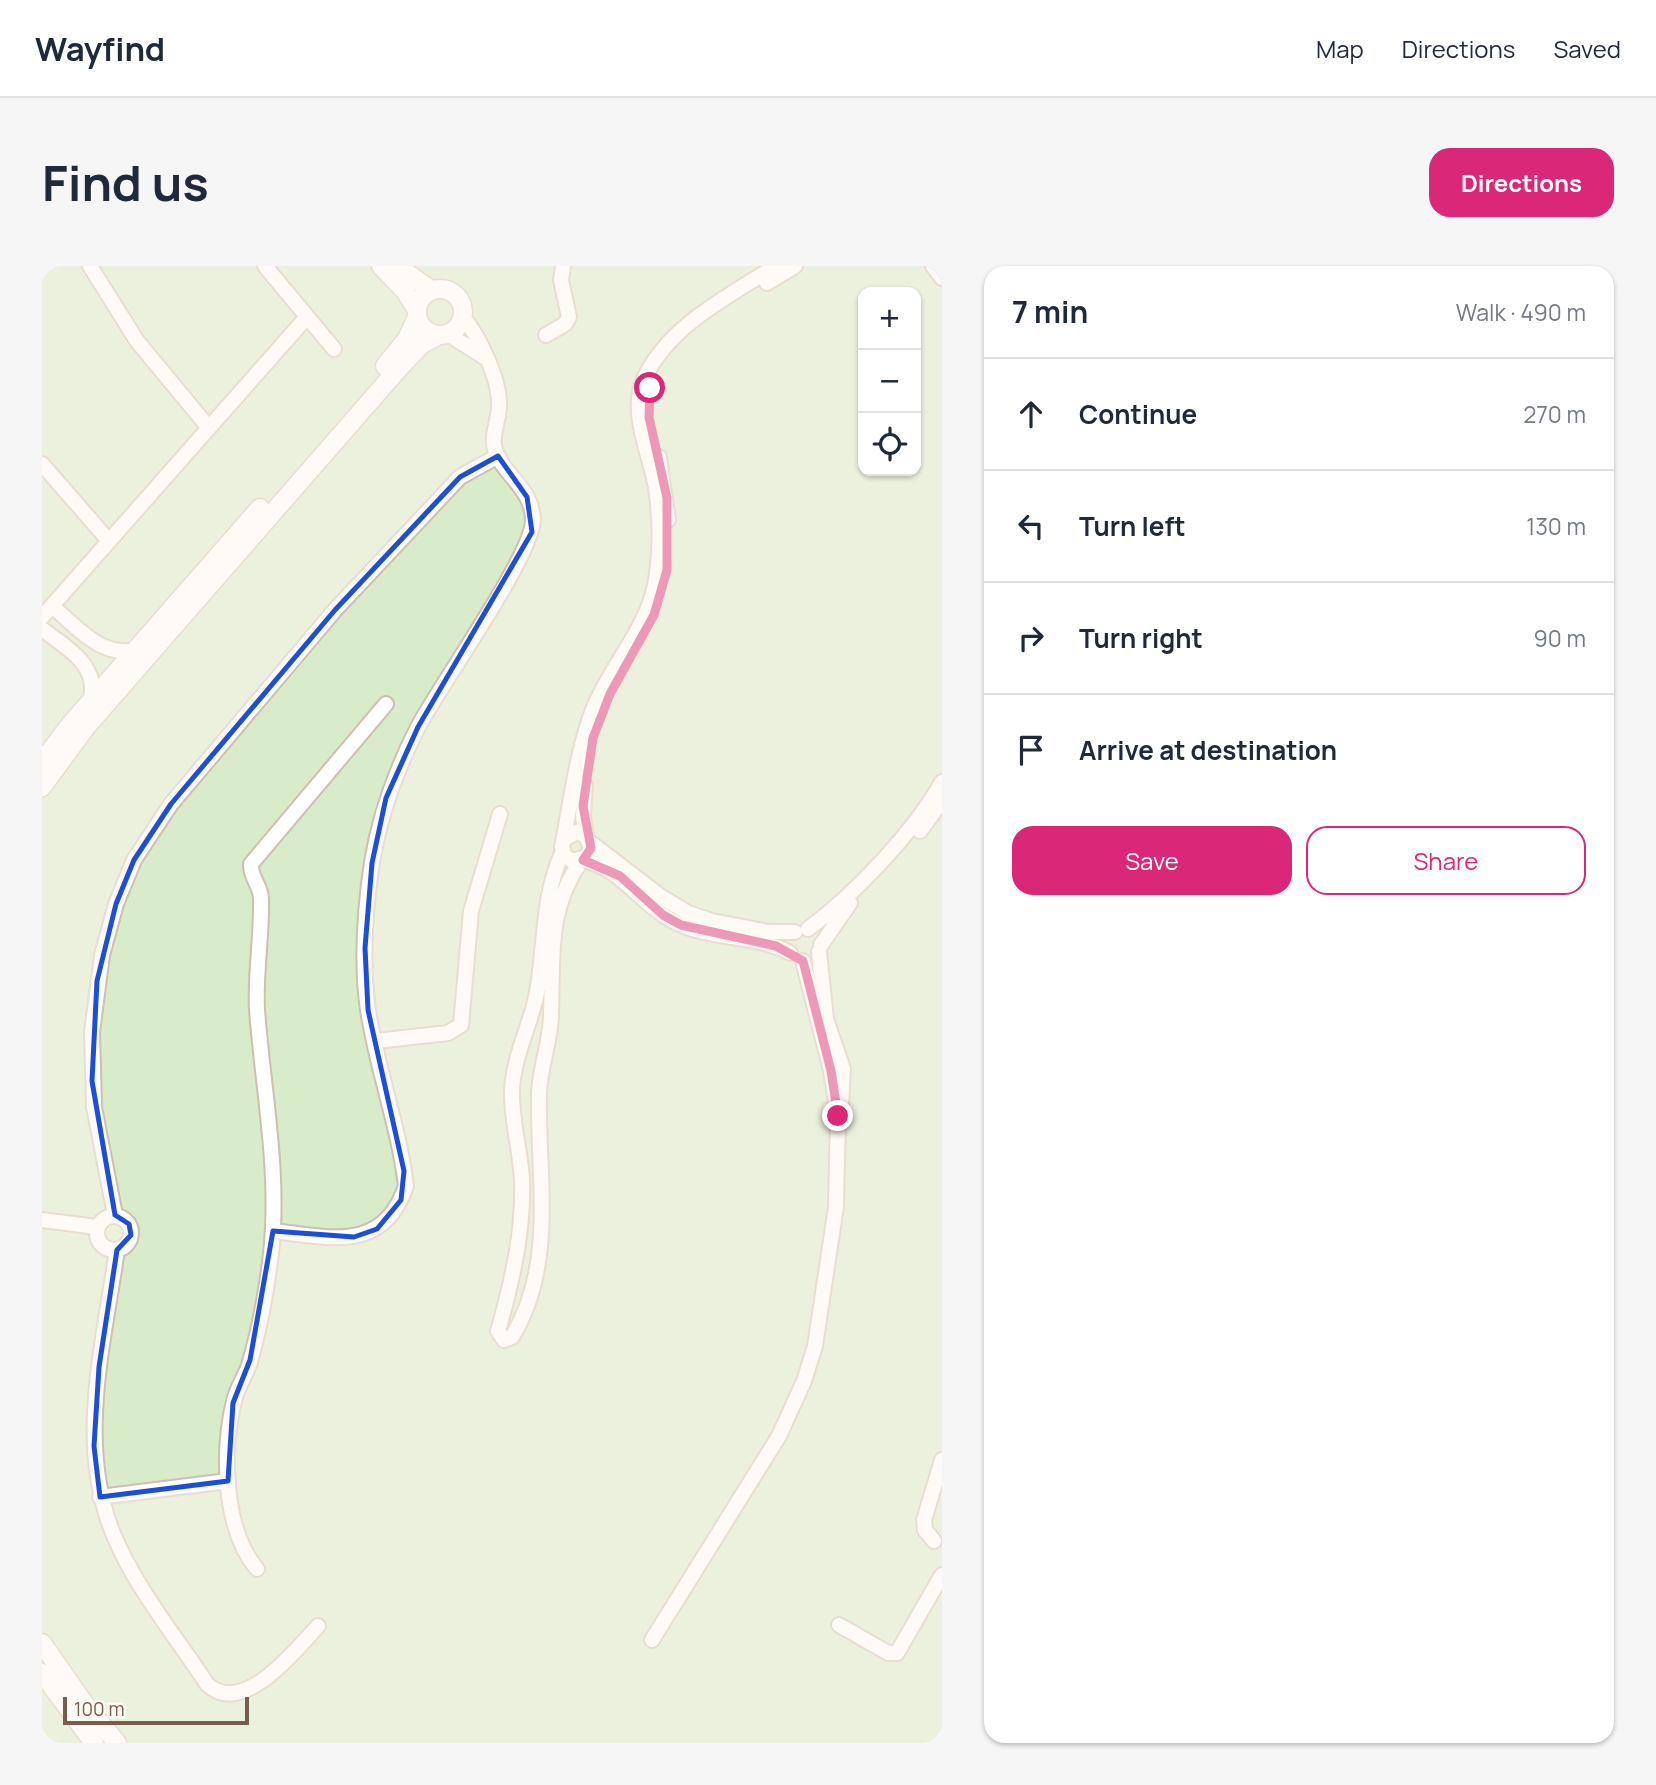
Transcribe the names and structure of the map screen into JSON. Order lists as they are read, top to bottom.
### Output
{
  "scale_bar": "100 m",
  "page": {
    "header": "Wayfind",
    "nav": ["Map", "Directions", "Saved"],
    "buttons": [
      "Directions",
      ["Save", "Share"]
    ],
    "title": "Find us",
    "heading": ["7 min", "Walk · 490 m"],
    "map_buttons": ["+", "−"],
    "list": [
      ["Continue", "270 m"],
      ["Turn left", "130 m"],
      ["Turn right", "90 m"],
      "Arrive at destination"
    ],
    "scale": "100 m"
  }
}
